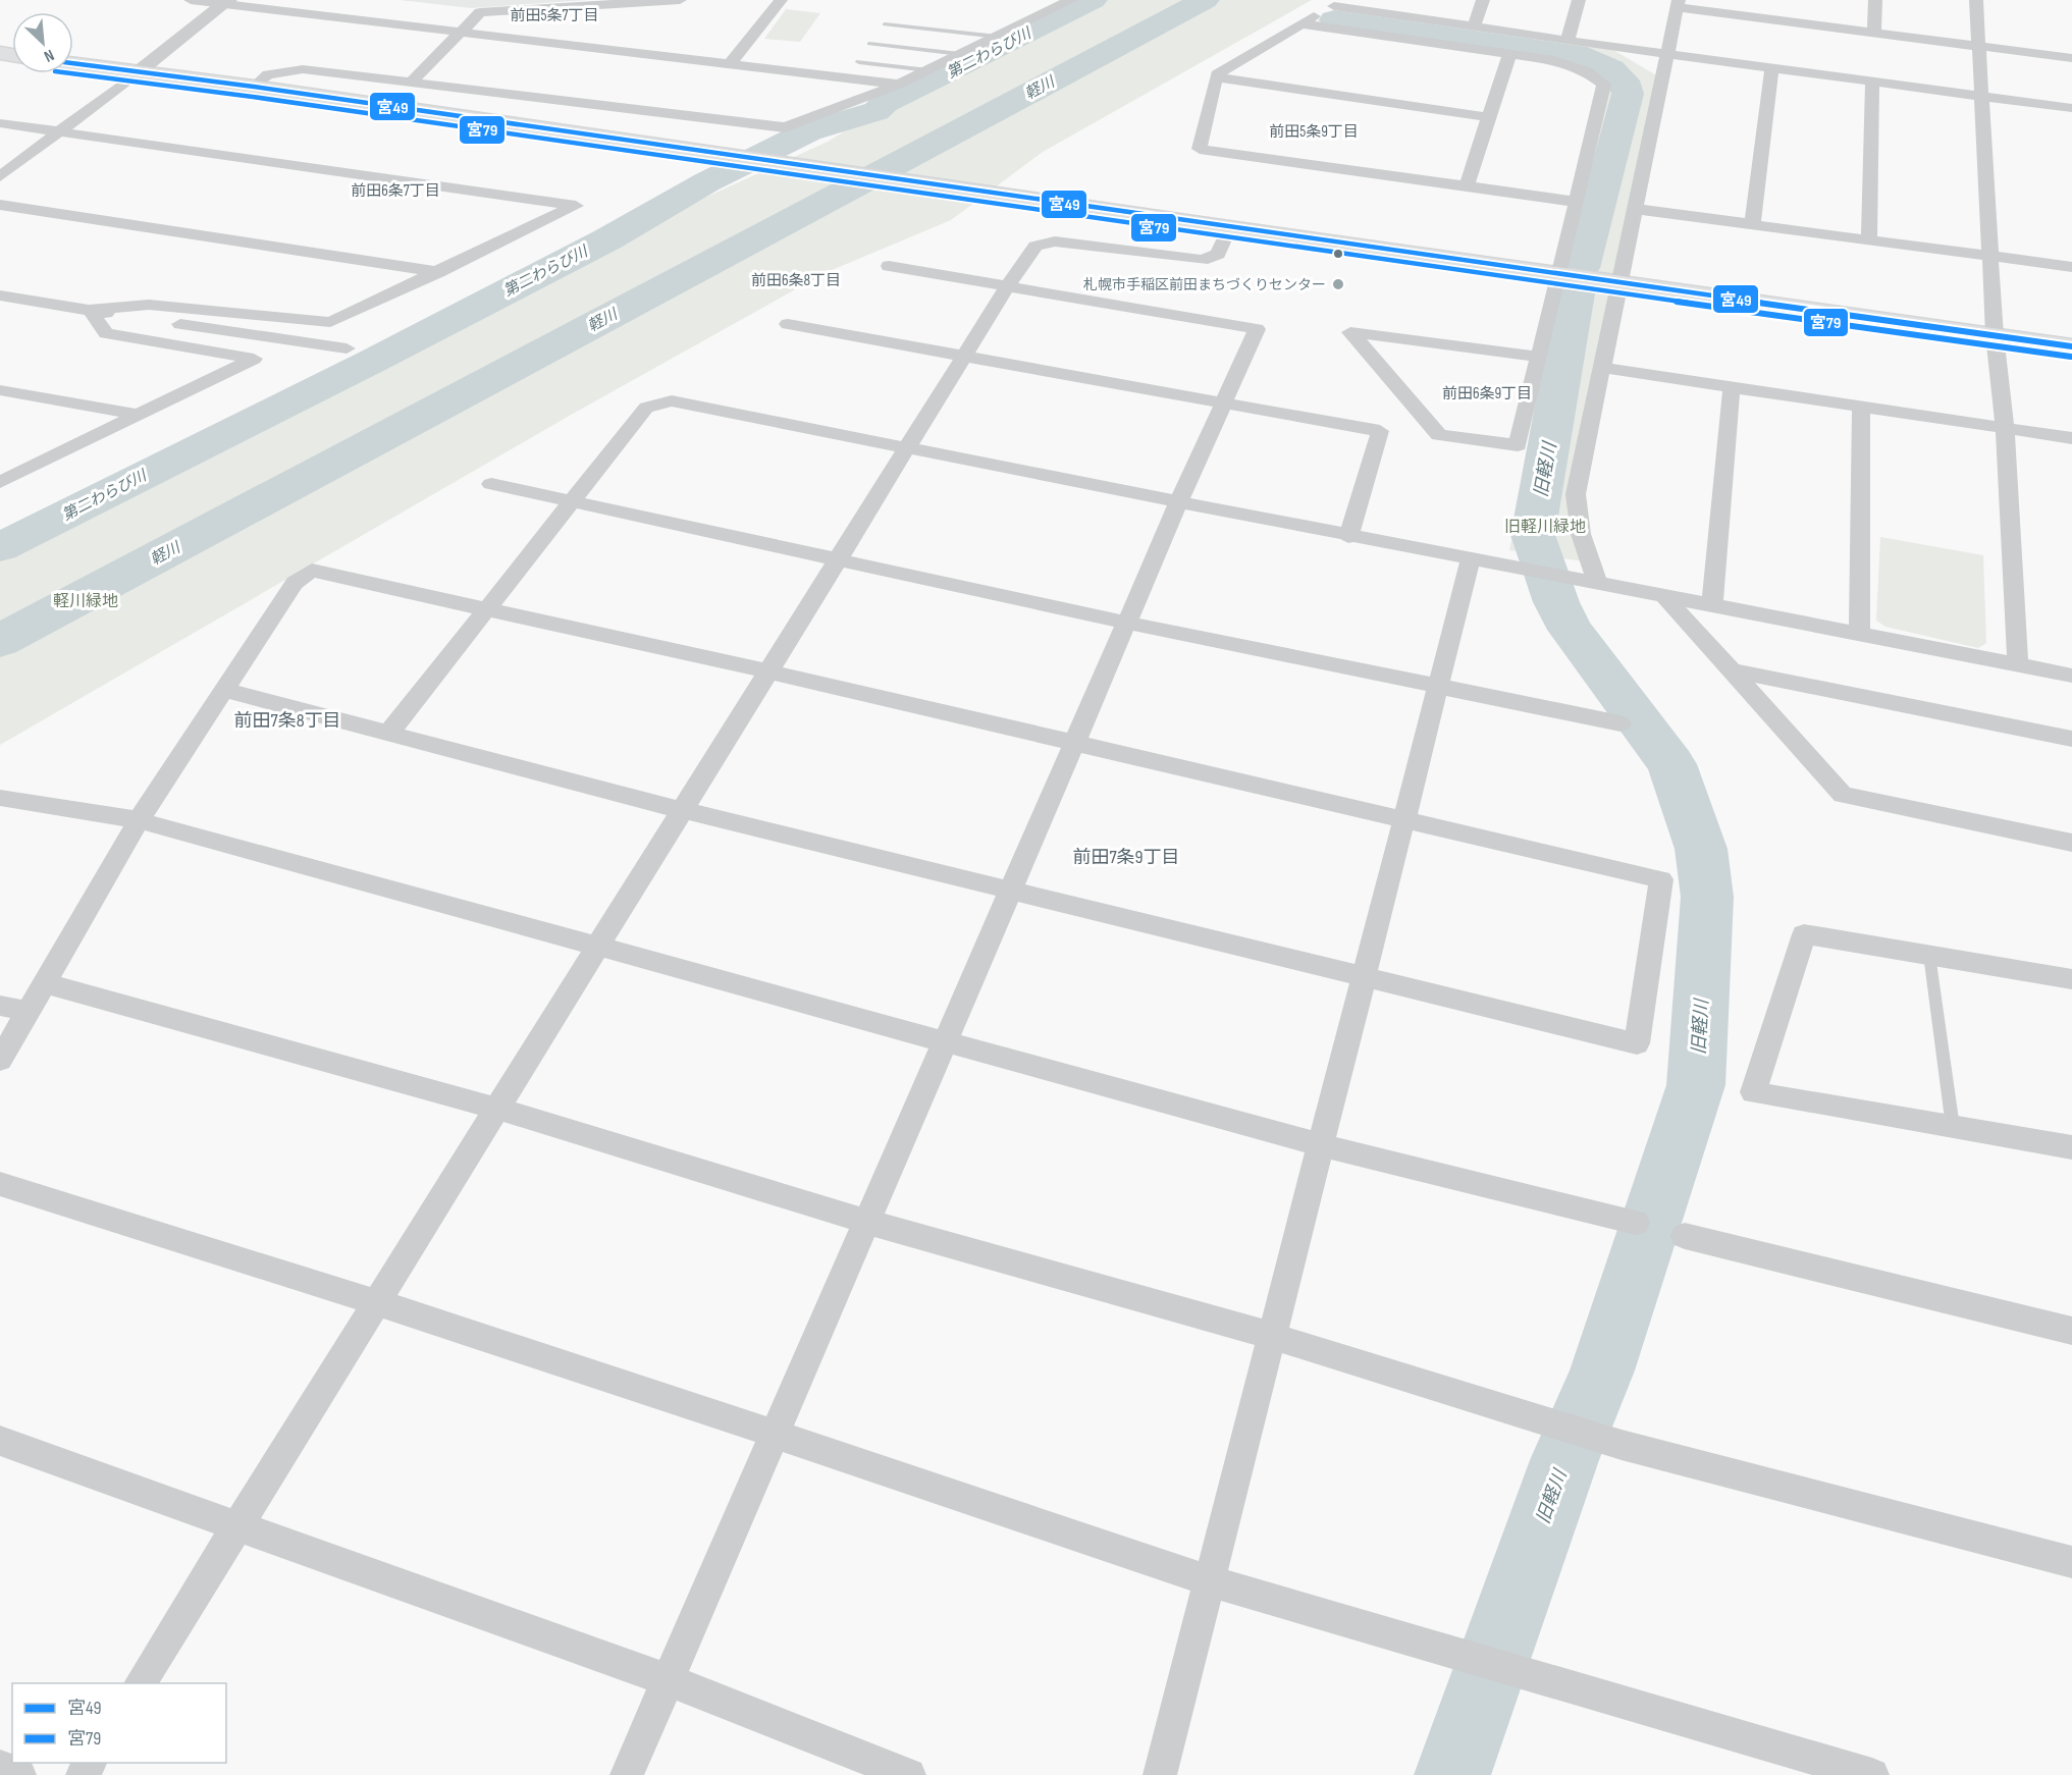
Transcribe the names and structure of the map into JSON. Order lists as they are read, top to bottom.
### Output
{
  "districts": [
    "前田5条7丁目",
    "前田5条9丁目",
    "前田6条7丁目",
    "前田6条8丁目",
    "前田6条9丁目",
    "前田7条8丁目",
    "前田7条9丁目"
  ],
  "water": ["第二わらび川", "軽川", "旧軽川"],
  "parks": ["旧軽川緑地", "軽川緑地"],
  "places": ["札幌市手稲区前田まちづくりセンター"],
  "lines": ["transit line 宮49", "transit line 宮79"],
  "legend": ["宮49", "宮79"],
  "north": "bottom right"
}
